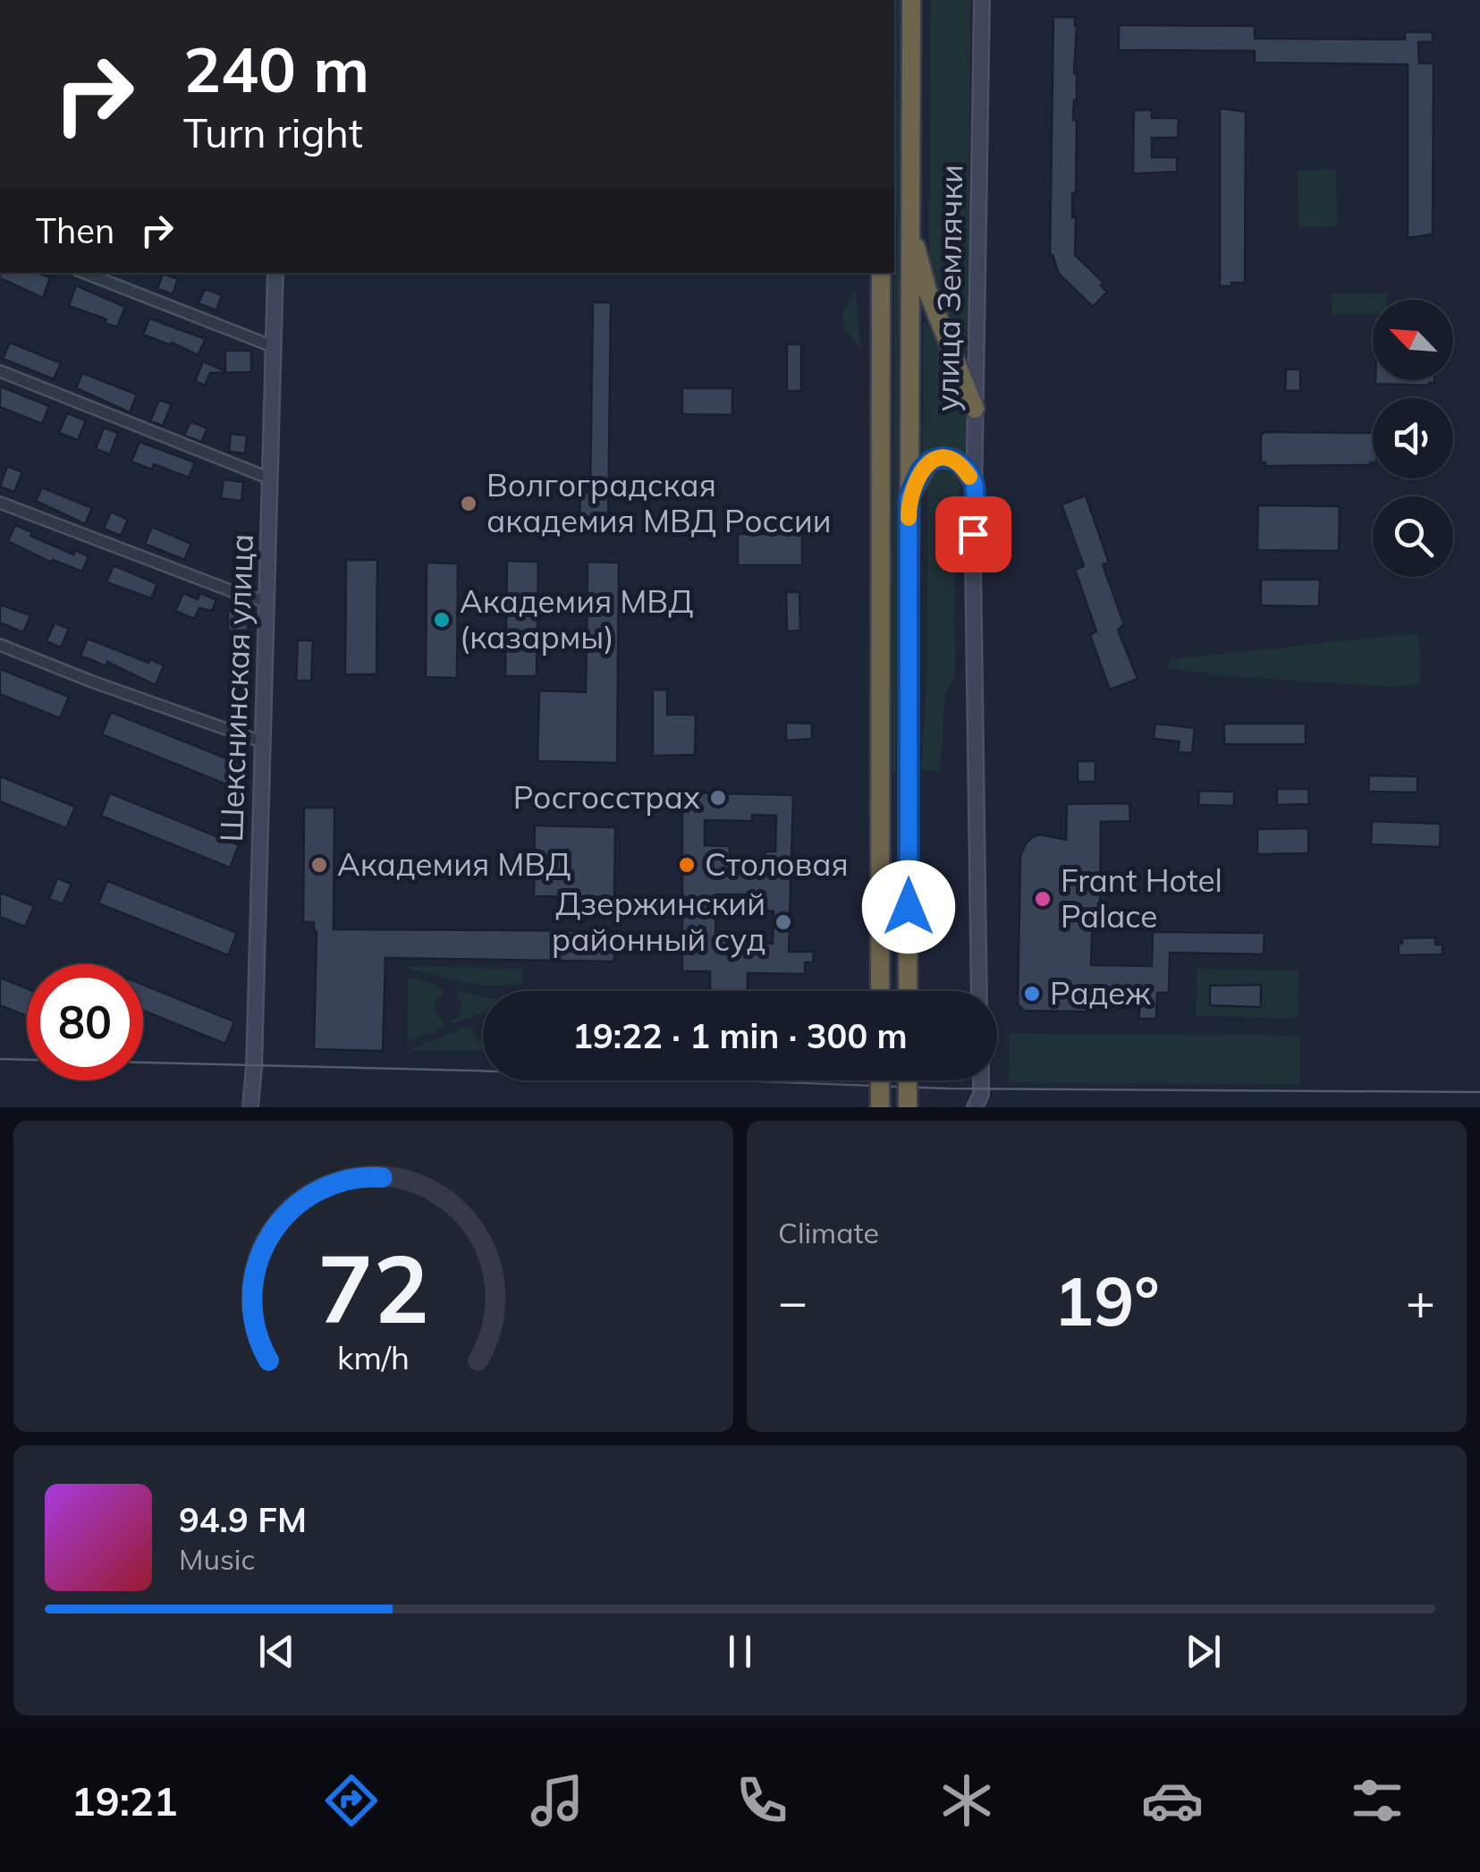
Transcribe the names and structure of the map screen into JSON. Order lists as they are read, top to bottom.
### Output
{
  "streets": {
    "main road": ["улица Землячки", "Шекснинская улица"]
  },
  "places": [
    "Волгоградская академия МВД России",
    "Академия МВД (казармы)",
    "Росгосстрах",
    "Академия МВД",
    "Столовая",
    "Frant Hotel Palace",
    "Дзержинский районный суд",
    "Радеж"
  ],
  "north": "top left",
  "page": {
    "turn": ["240 m", "Turn right"],
    "then": "Then",
    "limit": "80",
    "trip": "19:22 · 1 min · 300 m",
    "tile": "Climate",
    "heat": ["−", "19°", "+"],
    "song": ["94.9 FM", "Music"],
    "tabs": "19:21",
    "gauge": ["72", "km/h"]
  }
}
